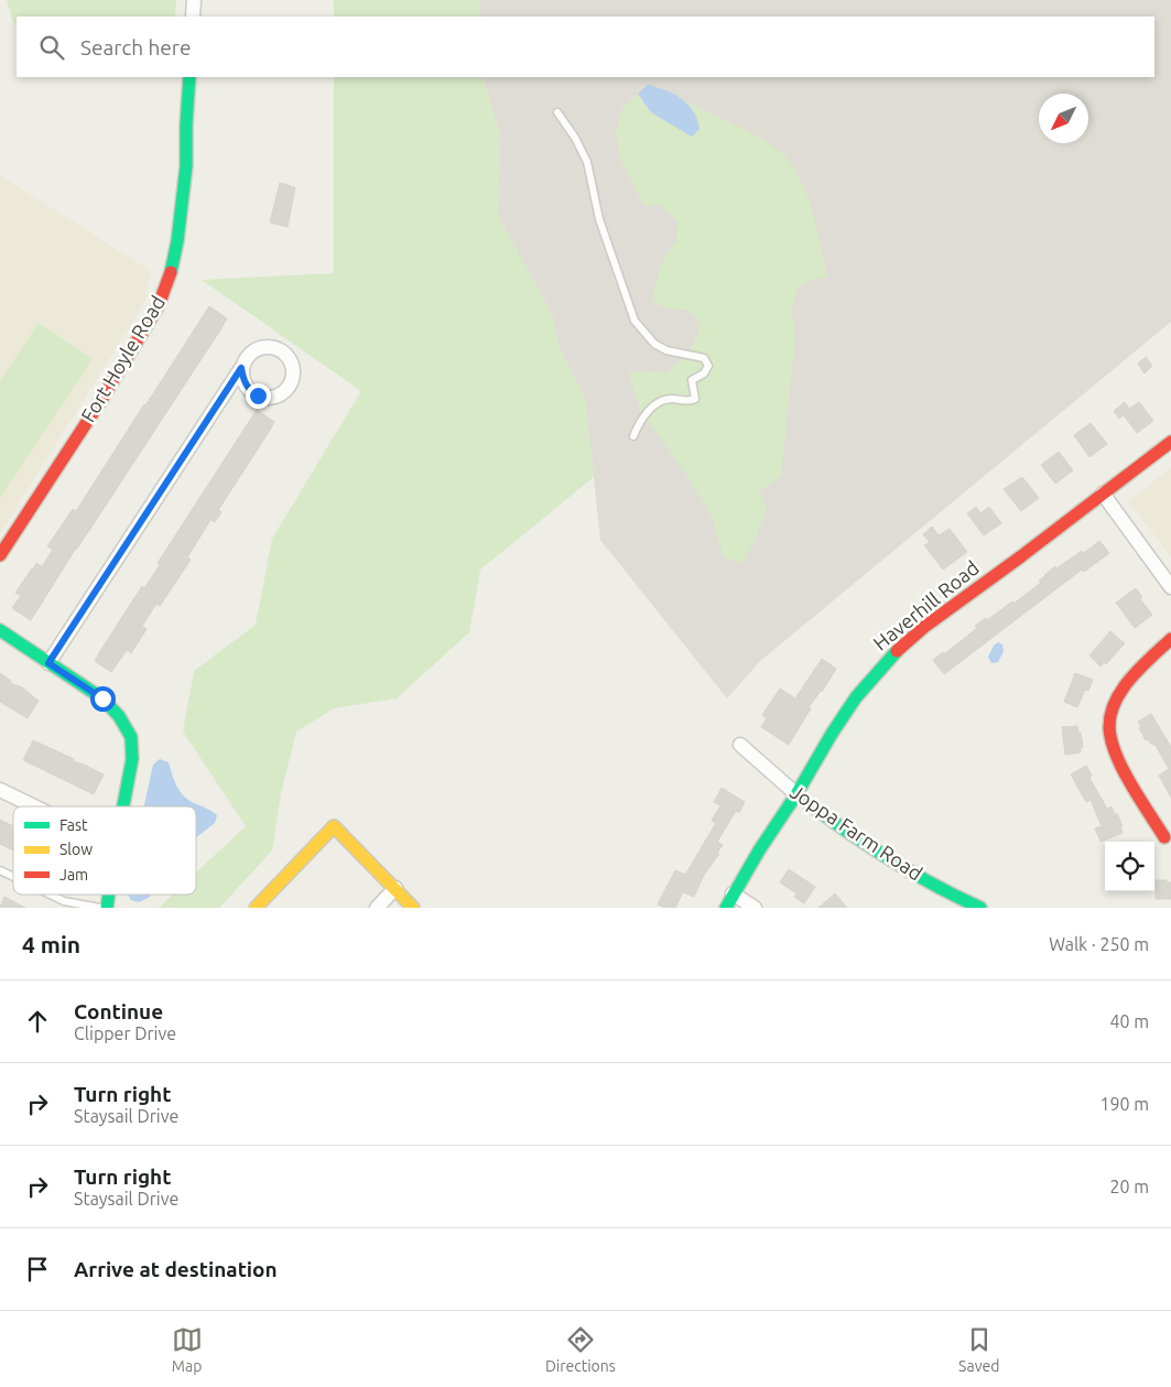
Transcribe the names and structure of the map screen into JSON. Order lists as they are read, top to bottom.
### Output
{
  "streets": {
    "street": ["Fort Hoyle Road", "Haverhill Road", "Joppa Farm Road"]
  },
  "crossings": [
    ["Haverhill Road", "Joppa Farm Road"]
  ],
  "legend": ["Fast", "Slow", "Jam"],
  "north": "bottom left",
  "page": {
    "search": "Search here",
    "heading": ["4 min", "Walk · 250 m"],
    "list": [
      ["Continue", "Clipper Drive", "40 m"],
      ["Turn right", "Staysail Drive", "190 m"],
      ["Turn right", "Staysail Drive", "20 m"],
      "Arrive at destination"
    ],
    "nav": ["Map", "Directions", "Saved"]
  }
}
